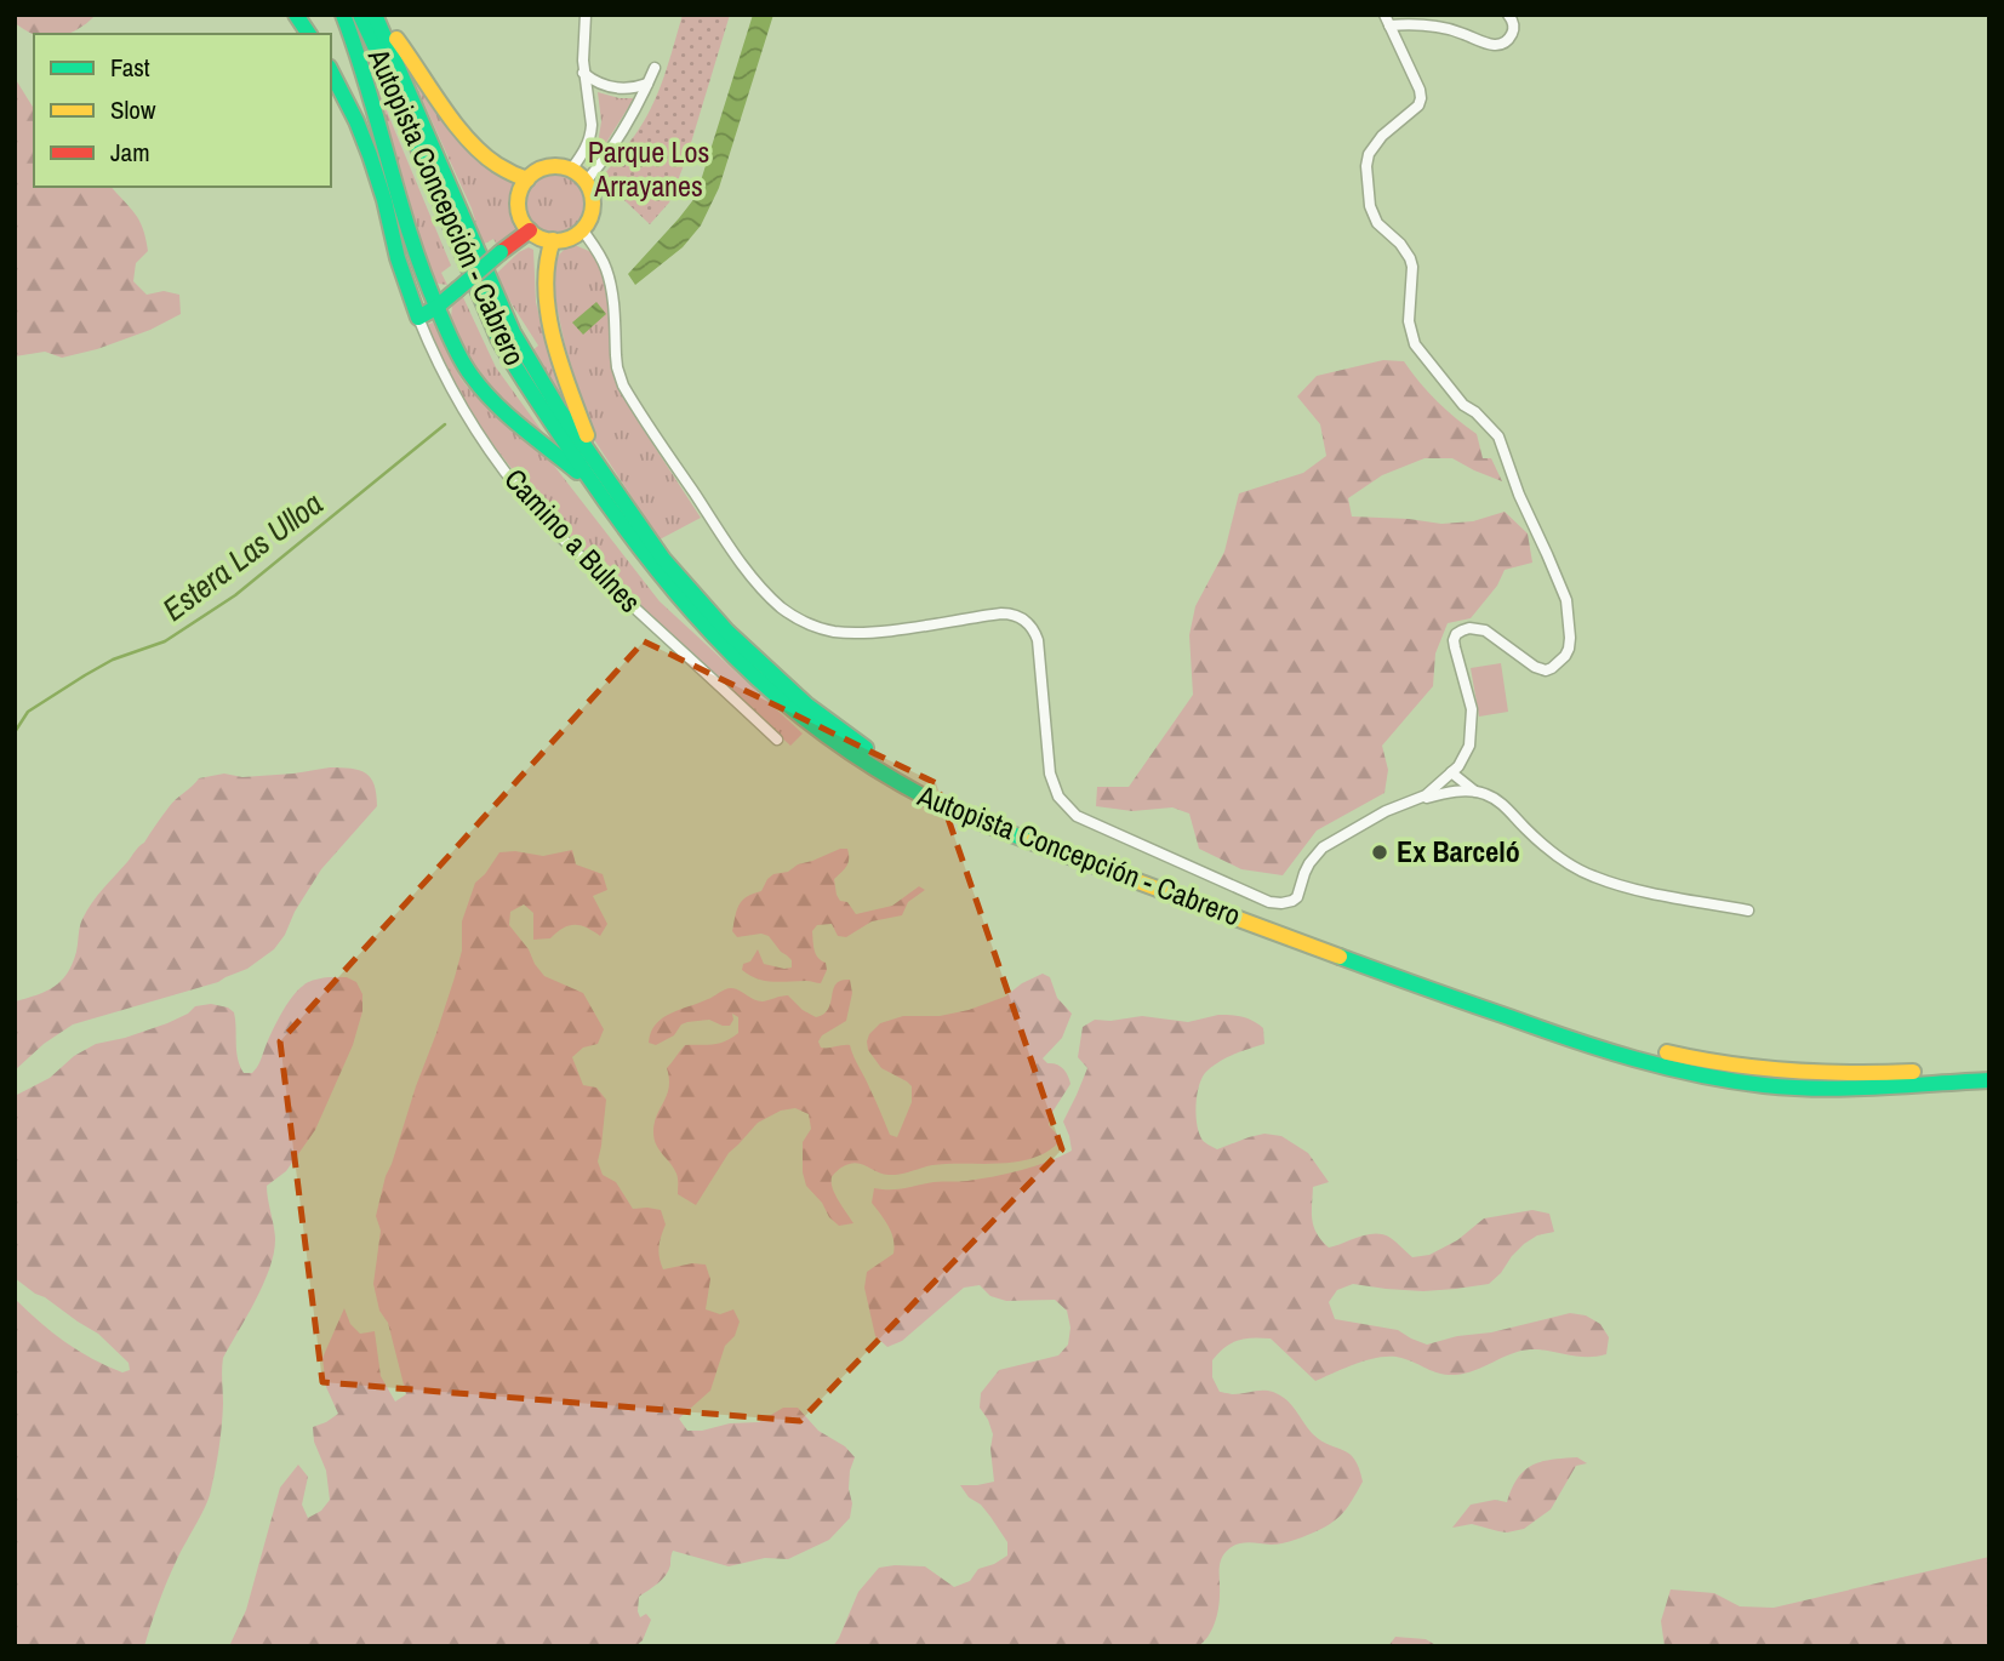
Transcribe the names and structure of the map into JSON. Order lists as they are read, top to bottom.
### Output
{
  "streets": {
    "main road": ["Autopista Concepción - Cabrero", "Camino a Bulnes"]
  },
  "water": ["Estera Las Ulloa"],
  "parks": ["Parque Los Arrayanes"],
  "places": ["Ex Barceló"],
  "legend": ["Fast", "Slow", "Jam"]
}
